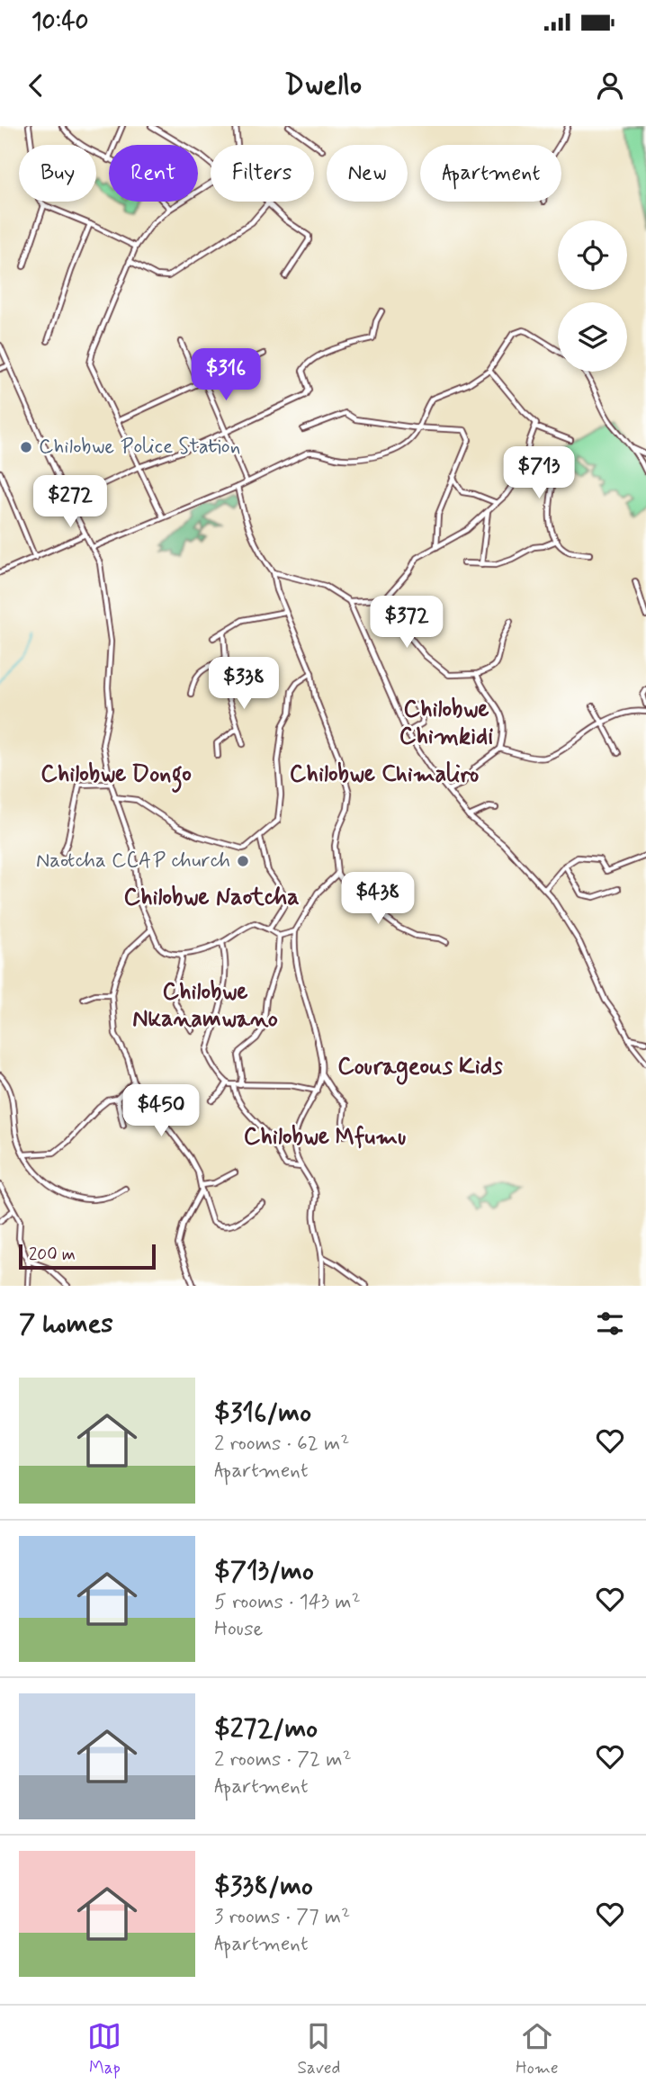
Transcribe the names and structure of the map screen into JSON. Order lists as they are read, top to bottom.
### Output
{
  "districts": [
    "Chilobwe Chimkidi",
    "Chilobwe Dongo",
    "Chilobwe Chimaliro",
    "Chilobwe Naotcha",
    "Chilobwe Nkanamwano",
    "Courageous Kids",
    "Chilobwe Mfumu"
  ],
  "places": ["Chilobwe Police Station", "Naotcha CCAP church"],
  "scale_bar": "200 m",
  "page": {
    "status": "10:40",
    "header": "Dwello",
    "chip": [
      "Buy",
      "Rent",
      "Filters",
      "New",
      "Apartment"
    ],
    "price": [
      "$316",
      "$713",
      "$272",
      "$372",
      "$338",
      "$438",
      "$450"
    ],
    "scale": "200 m",
    "heading": "7 homes",
    "list": [
      {
        "name": "$316/mo",
        "note": "2 rooms · 62 m² · Apartment"
      },
      {
        "name": "$713/mo",
        "note": "5 rooms · 143 m² · House"
      },
      {
        "name": "$272/mo",
        "note": "2 rooms · 72 m² · Apartment"
      },
      {
        "name": "$338/mo",
        "note": "3 rooms · 77 m² · Apartment"
      }
    ],
    "tabs": ["Map", "Saved", "Home"]
  }
}
